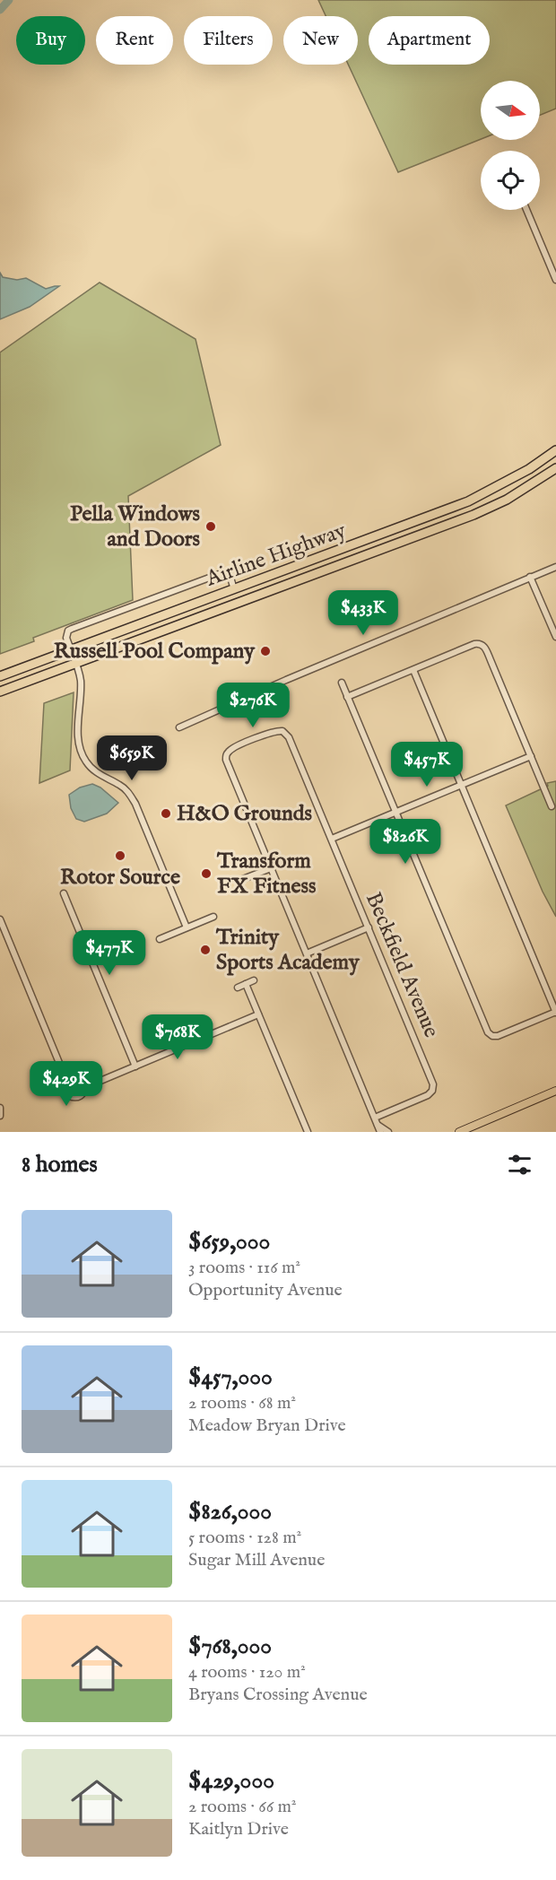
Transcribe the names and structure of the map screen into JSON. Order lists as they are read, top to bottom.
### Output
{
  "streets": {
    "highway": ["Airline Highway"],
    "street": ["Beckfield Avenue"]
  },
  "places": [
    "Pella Windows and Doors",
    "Russell Pool Company",
    "H&O Grounds",
    "Rotor Source",
    "Transform FX Fitness",
    "Trinity Sports Academy"
  ],
  "north": "right",
  "page": {
    "chip": [
      "Buy",
      "Rent",
      "Filters",
      "New",
      "Apartment"
    ],
    "price": [
      "$433K",
      "$276K",
      "$659K",
      "$457K",
      "$826K",
      "$477K",
      "$768K",
      "$429K"
    ],
    "heading": "8 homes",
    "list": [
      {
        "name": "$659,000",
        "note": "3 rooms · 116 m² · Opportunity Avenue"
      },
      {
        "name": "$457,000",
        "note": "2 rooms · 68 m² · Meadow Bryan Drive"
      },
      {
        "name": "$826,000",
        "note": "5 rooms · 128 m² · Sugar Mill Avenue"
      },
      {
        "name": "$768,000",
        "note": "4 rooms · 120 m² · Bryans Crossing Avenue"
      },
      {
        "name": "$429,000",
        "note": "2 rooms · 66 m² · Kaitlyn Drive"
      }
    ]
  }
}
